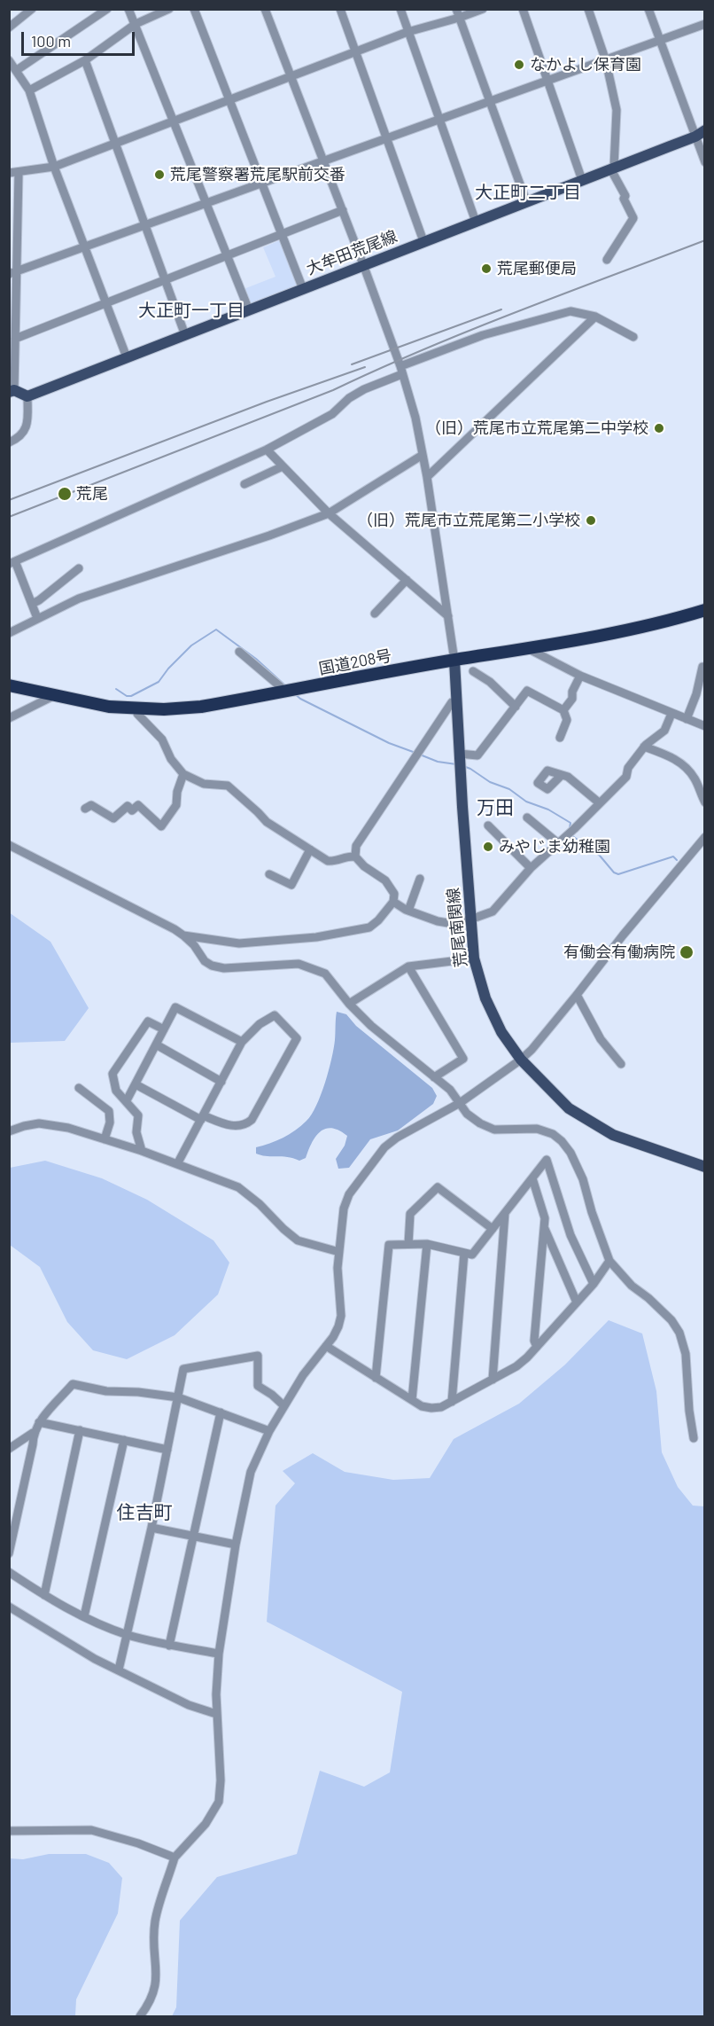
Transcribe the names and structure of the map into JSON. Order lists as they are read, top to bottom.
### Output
{
  "streets": {
    "highway": ["国道208号"],
    "main road": ["大牟田荒尾線", "荒尾南関線"]
  },
  "crossings": [
    ["国道208号", "荒尾南関線"]
  ],
  "districts": [
    "大正町二丁目",
    "大正町一丁目",
    "万田",
    "住吉町"
  ],
  "places": [
    "なかよし保育園",
    "荒尾警察署荒尾駅前交番",
    "荒尾郵便局",
    "（旧）荒尾市立荒尾第二中学校",
    "荒尾",
    "（旧）荒尾市立荒尾第二小学校",
    "みやじま幼稚園",
    "有働会有働病院"
  ],
  "scale_bar": "100 m"
}
